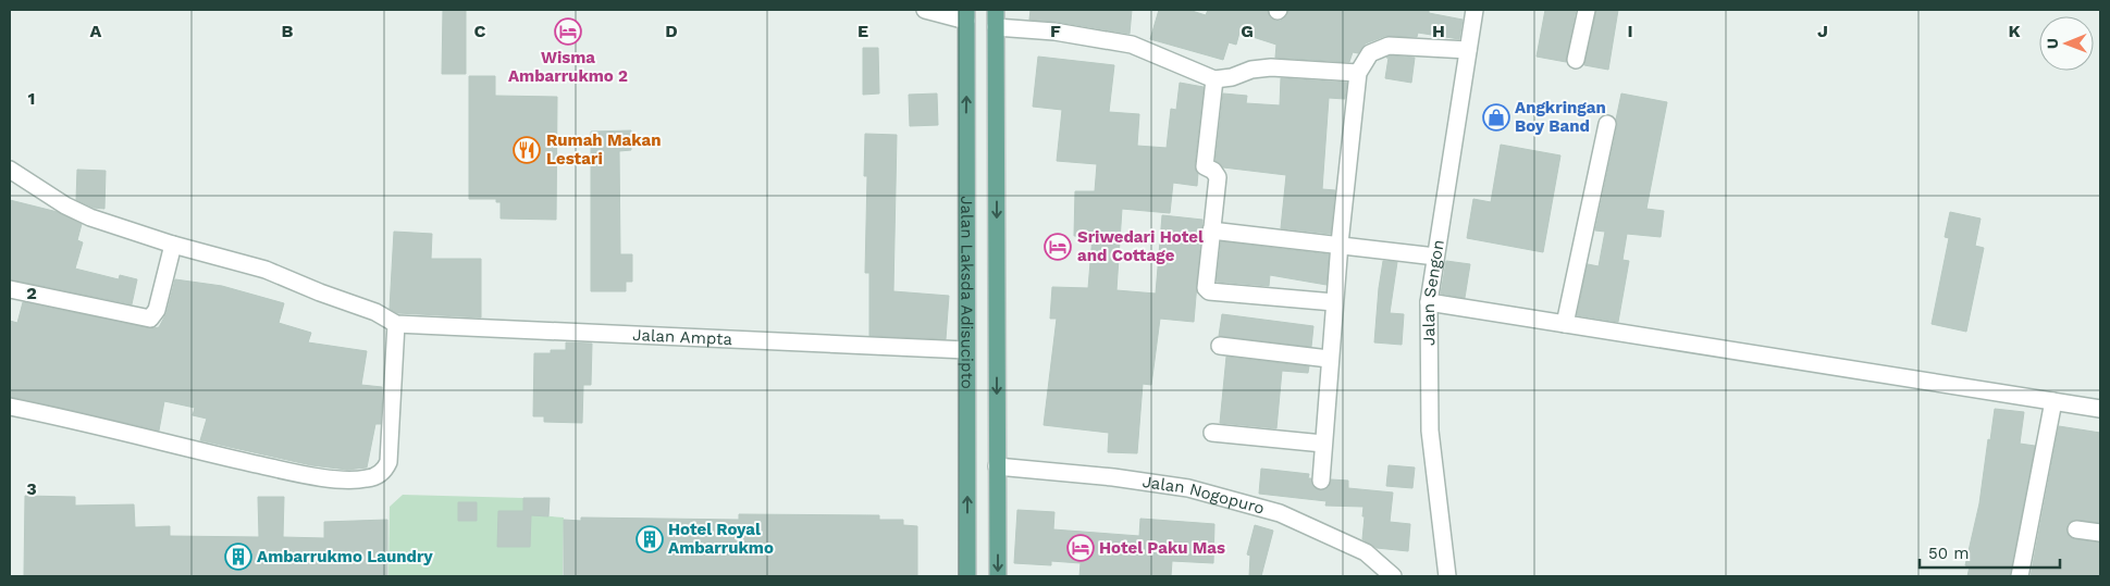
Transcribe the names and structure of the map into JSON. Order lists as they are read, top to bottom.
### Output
{
  "streets": {
    "main road": ["Jalan Laksda Adisucipto"],
    "street": ["Jalan Sengon", "Jalan Ampta", "Jalan Nogopuro"]
  },
  "crossings": [
    ["Jalan Laksda Adisucipto", "Jalan Ampta"],
    ["Jalan Laksda Adisucipto", "Jalan Nogopuro"]
  ],
  "places": {
    "hotel": ["Wisma Ambarrukmo 2", "Sriwedari Hotel and Cottage", "Hotel Paku Mas"],
    "shop": ["Angkringan Boy Band"],
    "restaurant": ["Rumah Makan Lestari"],
    "building": ["Hotel Royal Ambarrukmo", "Ambarrukmo Laundry"]
  },
  "scale_bar": "50 m",
  "north": "left",
  "grid": {
    "columns": [
      "A",
      "B",
      "C",
      "D",
      "E",
      "F",
      "G",
      "H",
      "I",
      "J",
      "K"
    ],
    "rows": ["1", "2", "3"]
  }
}
